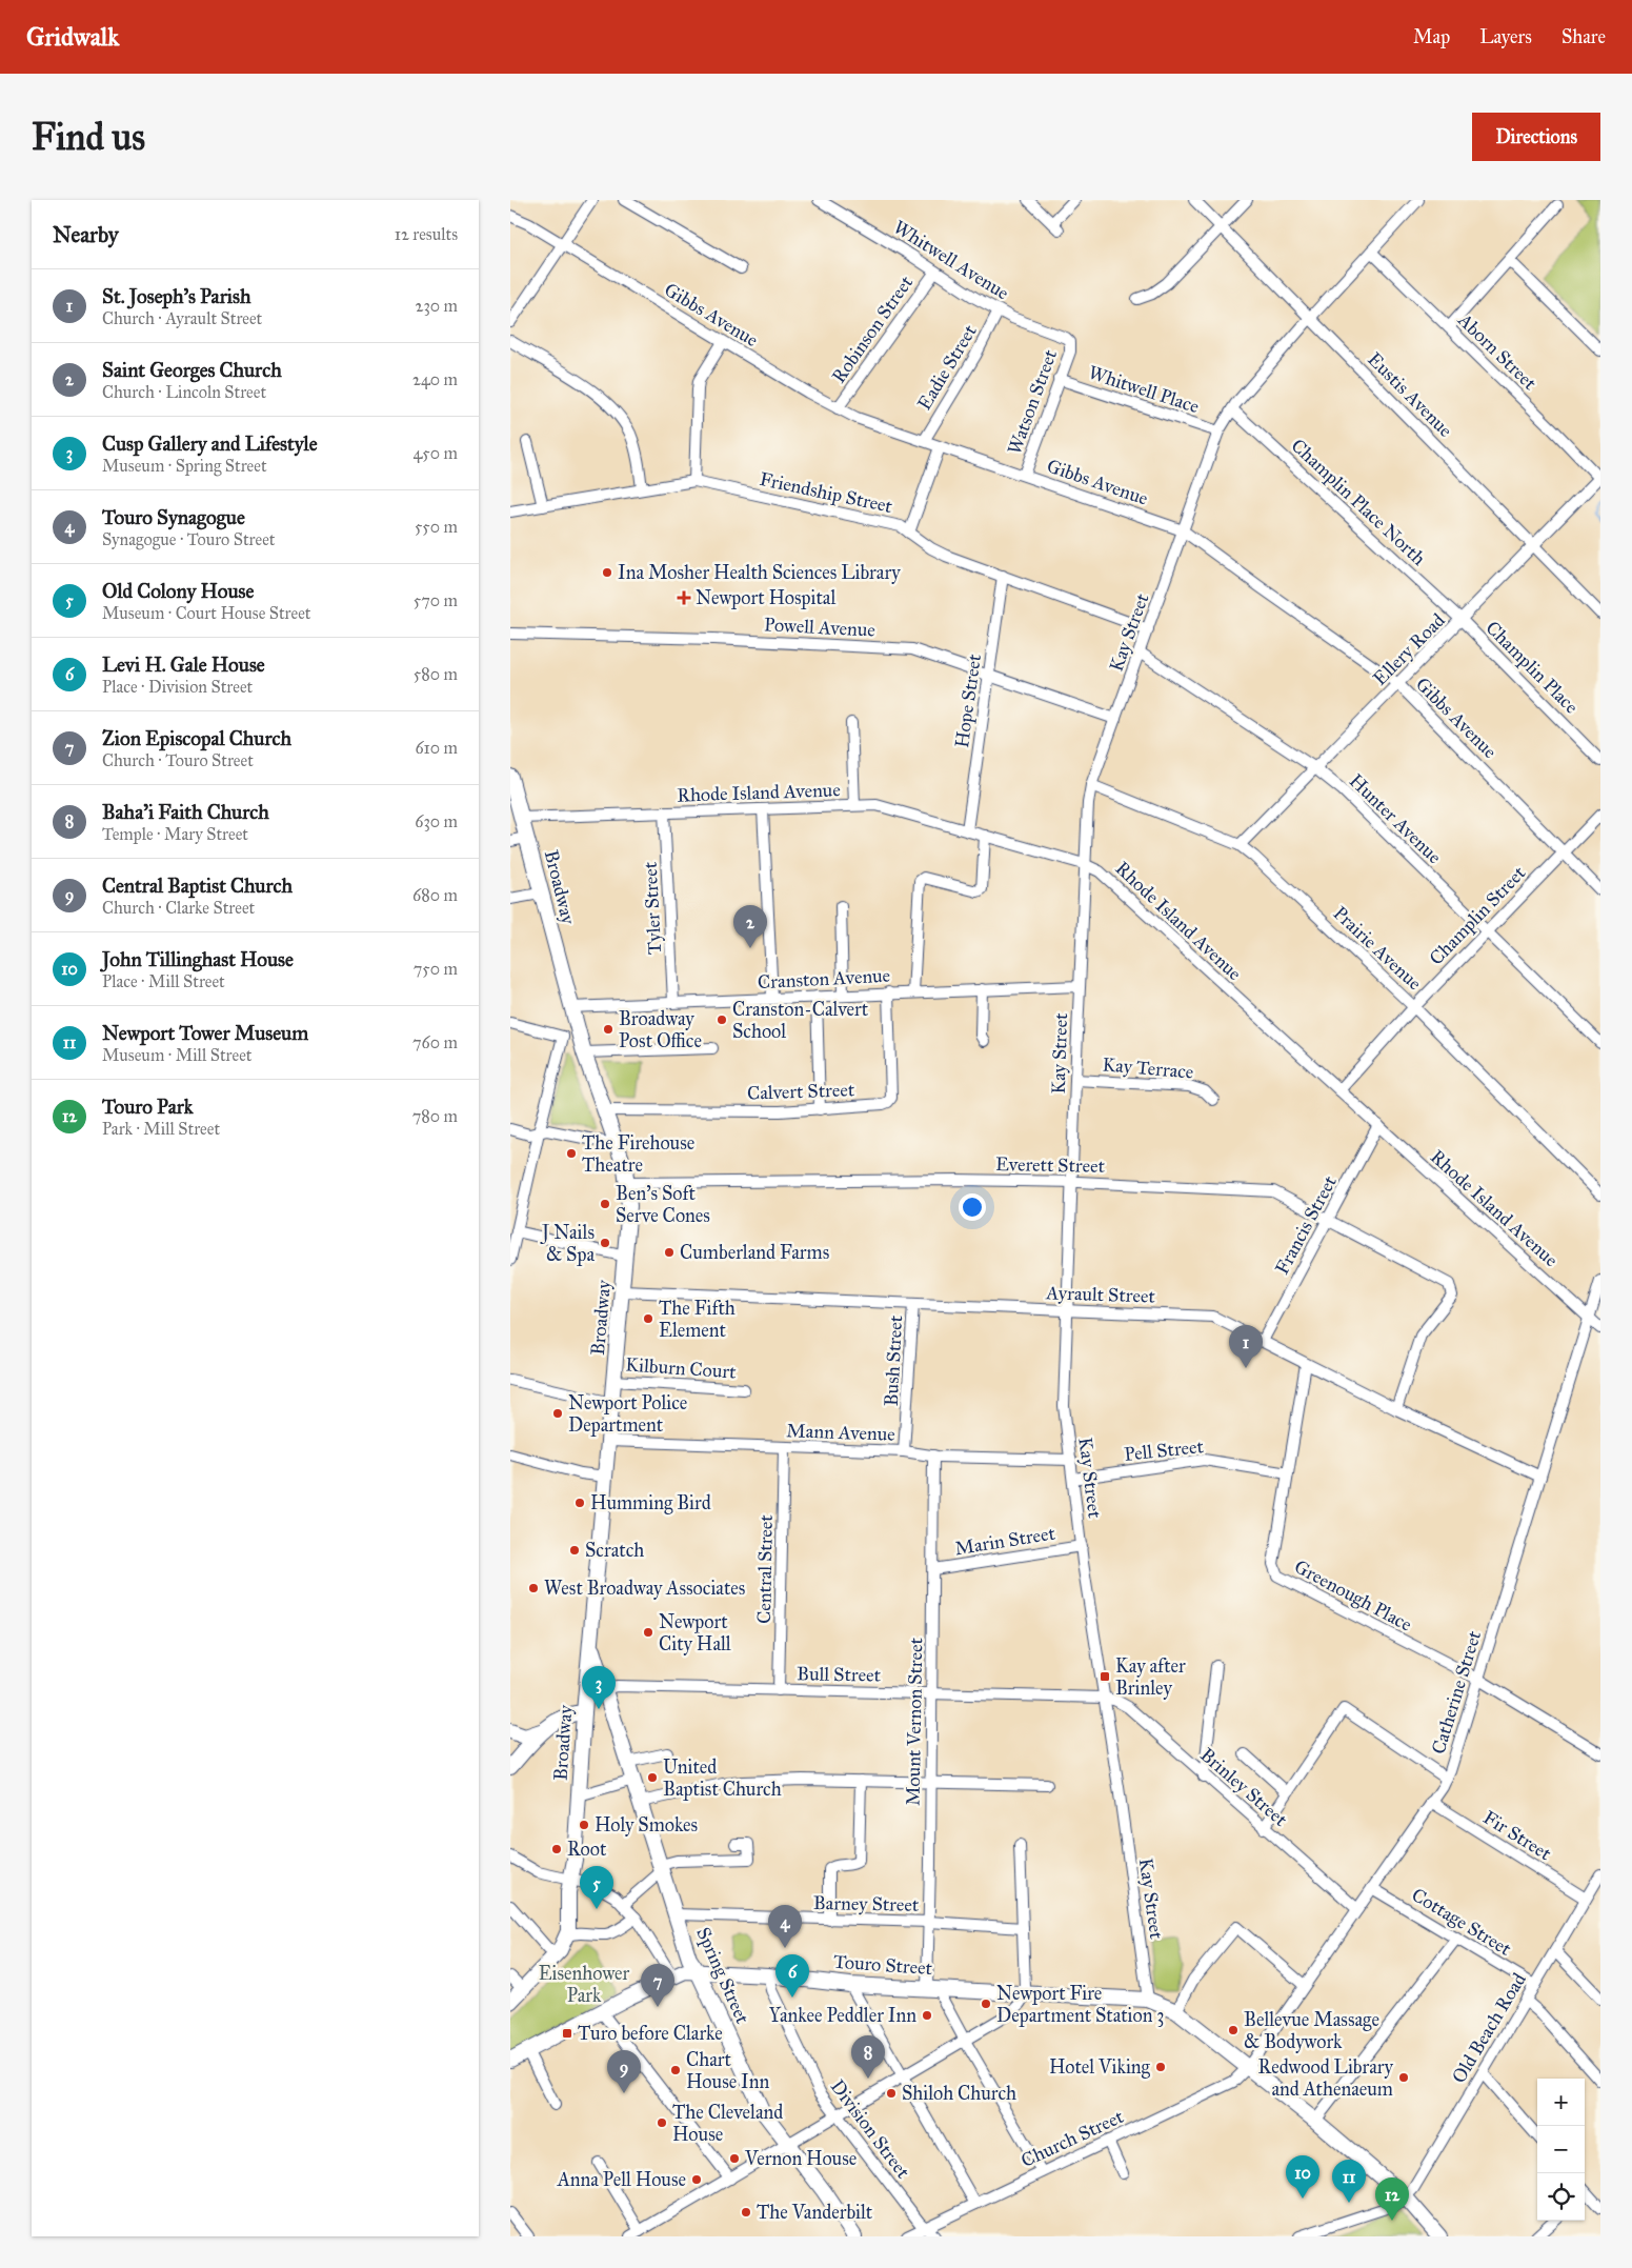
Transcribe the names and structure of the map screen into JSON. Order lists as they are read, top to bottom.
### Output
{
  "streets": {
    "main road": ["Broadway", "Touro Street", "Spring Street"],
    "street": [
      "Whitwell Avenue",
      "Gibbs Avenue",
      "Robinson Street",
      "Aborn Street",
      "Eadie Street",
      "Whitwell Place",
      "Eustis Avenue",
      "Watson Street",
      "Friendship Street",
      "Champlin Place North",
      "Powell Avenue",
      "Kay Street",
      "Ellery Road",
      "Champlin Place",
      "Hope Street",
      "Rhode Island Avenue",
      "Hunter Avenue",
      "Tyler Street",
      "Champlin Street",
      "Prairie Avenue",
      "Cranston Avenue",
      "Kay Terrace",
      "Calvert Street",
      "Everett Street",
      "Francis Street",
      "Ayrault Street",
      "Bush Street",
      "Kilburn Court",
      "Mann Avenue",
      "Pell Street",
      "Marin Street",
      "Central Street",
      "Greenough Place",
      "Bull Street",
      "Catherine Street",
      "Mount Vernon Street",
      "Brinley Street",
      "Fir Street",
      "Barney Street",
      "Cottage Street",
      "Old Beach Road",
      "Division Street",
      "Church Street"
    ]
  },
  "crossings": [
    ["Whitwell Avenue", "Robinson Street"],
    ["Whitwell Avenue", "Eadie Street"],
    ["Whitwell Avenue", "Watson Street"],
    ["Gibbs Avenue", "Robinson Street"],
    ["Gibbs Avenue", "Eadie Street"],
    ["Gibbs Avenue", "Watson Street"],
    ["Gibbs Avenue", "Kay Street"],
    ["Gibbs Avenue", "Ellery Road"],
    ["Gibbs Avenue", "Champlin Street"],
    ["Aborn Street", "Kay Street"],
    ["Aborn Street", "Ellery Road"],
    ["Whitwell Place", "Watson Street"],
    ["Whitwell Place", "Kay Street"],
    ["Eustis Avenue", "Kay Street"],
    ["Eustis Avenue", "Ellery Road"],
    ["Friendship Street", "Kay Street"],
    ["Friendship Street", "Hope Street"],
    ["Champlin Place North", "Kay Street"],
    ["Champlin Place North", "Ellery Road"],
    ["Champlin Place North", "Champlin Place"],
    ["Powell Avenue", "Kay Street"],
    ["Powell Avenue", "Hope Street"],
    ["Kay Street", "Rhode Island Avenue"],
    ["Kay Street", "Hunter Avenue"],
    ["Kay Street", "Prairie Avenue"],
    ["Kay Street", "Cranston Avenue"],
    ["Kay Street", "Kay Terrace"],
    ["Kay Street", "Everett Street"],
    ["Kay Street", "Ayrault Street"],
    ["Kay Street", "Mann Avenue"],
    ["Kay Street", "Pell Street"],
    ["Kay Street", "Marin Street"],
    ["Kay Street", "Bull Street"],
    ["Kay Street", "Brinley Street"],
    ["Kay Street", "Touro Street"],
    ["Ellery Road", "Champlin Place"],
    ["Ellery Road", "Hunter Avenue"],
    ["Ellery Road", "Prairie Avenue"],
    ["Hope Street", "Rhode Island Avenue"],
    ["Rhode Island Avenue", "Broadway"],
    ["Rhode Island Avenue", "Tyler Street"],
    ["Rhode Island Avenue", "Champlin Street"],
    ["Rhode Island Avenue", "Francis Street"],
    ["Rhode Island Avenue", "Catherine Street"],
    ["Hunter Avenue", "Champlin Street"],
    ["Broadway", "Cranston Avenue"],
    ["Broadway", "Calvert Street"],
    ["Broadway", "Everett Street"],
    ["Broadway", "Ayrault Street"],
    ["Broadway", "Kilburn Court"],
    ["Broadway", "Mann Avenue"],
    ["Broadway", "Spring Street"],
    ["Tyler Street", "Cranston Avenue"],
    ["Champlin Street", "Prairie Avenue"],
    ["Cranston Avenue", "Calvert Street"],
    ["Everett Street", "Francis Street"],
    ["Everett Street", "Ayrault Street"],
    ["Francis Street", "Ayrault Street"],
    ["Ayrault Street", "Bush Street"],
    ["Ayrault Street", "Greenough Place"],
    ["Ayrault Street", "Catherine Street"],
    ["Bush Street", "Mann Avenue"],
    ["Mann Avenue", "Central Street"],
    ["Mann Avenue", "Mount Vernon Street"],
    ["Pell Street", "Greenough Place"],
    ["Marin Street", "Mount Vernon Street"],
    ["Central Street", "Bull Street"],
    ["Greenough Place", "Catherine Street"],
    ["Bull Street", "Mount Vernon Street"],
    ["Bull Street", "Brinley Street"],
    ["Bull Street", "Spring Street"],
    ["Catherine Street", "Brinley Street"],
    ["Catherine Street", "Fir Street"],
    ["Catherine Street", "Cottage Street"],
    ["Catherine Street", "Touro Street"],
    ["Catherine Street", "Church Street"],
    ["Mount Vernon Street", "Barney Street"],
    ["Mount Vernon Street", "Touro Street"],
    ["Fir Street", "Old Beach Road"],
    ["Barney Street", "Spring Street"],
    ["Cottage Street", "Old Beach Road"],
    ["Touro Street", "Spring Street"],
    ["Touro Street", "Old Beach Road"],
    ["Touro Street", "Division Street"],
    ["Touro Street", "Church Street"],
    ["Division Street", "Church Street"]
  ],
  "parks": ["Eisenhower Park"],
  "places": {
    "other": [
      "Ina Mosher Health Sciences Library",
      "Cranston-Calvert School",
      "Broadway Post Office",
      "The Firehouse Theatre",
      "Ben's Soft Serve Cones",
      "J Nails & Spa",
      "Cumberland Farms",
      "The Fifth Element",
      "Newport Police Department",
      "Humming Bird",
      "Scratch",
      "West Broadway Associates",
      "Newport City Hall",
      "United Baptist Church",
      "Holy Smokes",
      "Root",
      "Newport Fire Department Station 3",
      "Yankee Peddler Inn",
      "Bellevue Massage & Bodywork",
      "Hotel Viking",
      "Chart House Inn",
      "Redwood Library and Athenaeum",
      "Shiloh Church",
      "The Cleveland House",
      "Vernon House",
      "Anna Pell House",
      "The Vanderbilt"
    ],
    "health": ["Newport Hospital"],
    "transit": ["Kay after Brinley", "Turo before Clarke"]
  },
  "page": {
    "header": "Gridwalk",
    "nav": ["Map", "Layers", "Share"],
    "buttons": "Directions",
    "title": "Find us",
    "heading": ["Nearby", "12 results"],
    "list": [
      {
        "mark": "1",
        "name": "St. Joseph's Parish",
        "note": "Church · Ayrault Street",
        "value": "230 m"
      },
      {
        "mark": "2",
        "name": "Saint Georges Church",
        "note": "Church · Lincoln Street",
        "value": "240 m"
      },
      {
        "mark": "3",
        "name": "Cusp Gallery and Lifestyle",
        "note": "Museum · Spring Street",
        "value": "450 m"
      },
      {
        "mark": "4",
        "name": "Touro Synagogue",
        "note": "Synagogue · Touro Street",
        "value": "550 m"
      },
      {
        "mark": "5",
        "name": "Old Colony House",
        "note": "Museum · Court House Street",
        "value": "570 m"
      },
      {
        "mark": "6",
        "name": "Levi H. Gale House",
        "note": "Place · Division Street",
        "value": "580 m"
      },
      {
        "mark": "7",
        "name": "Zion Episcopal Church",
        "note": "Church · Touro Street",
        "value": "610 m"
      },
      {
        "mark": "8",
        "name": "Baha'i Faith Church",
        "note": "Temple · Mary Street",
        "value": "630 m"
      },
      {
        "mark": "9",
        "name": "Central Baptist Church",
        "note": "Church · Clarke Street",
        "value": "680 m"
      },
      {
        "mark": "10",
        "name": "John Tillinghast House",
        "note": "Place · Mill Street",
        "value": "750 m"
      },
      {
        "mark": "11",
        "name": "Newport Tower Museum",
        "note": "Museum · Mill Street",
        "value": "760 m"
      },
      {
        "mark": "12",
        "name": "Touro Park",
        "note": "Park · Mill Street",
        "value": "780 m"
      }
    ],
    "pins": [
      "2",
      "1",
      "3",
      "5",
      "4",
      "6",
      "7",
      "8",
      "9",
      "10",
      "11",
      "12"
    ],
    "map_buttons": ["+", "−"]
  }
}
